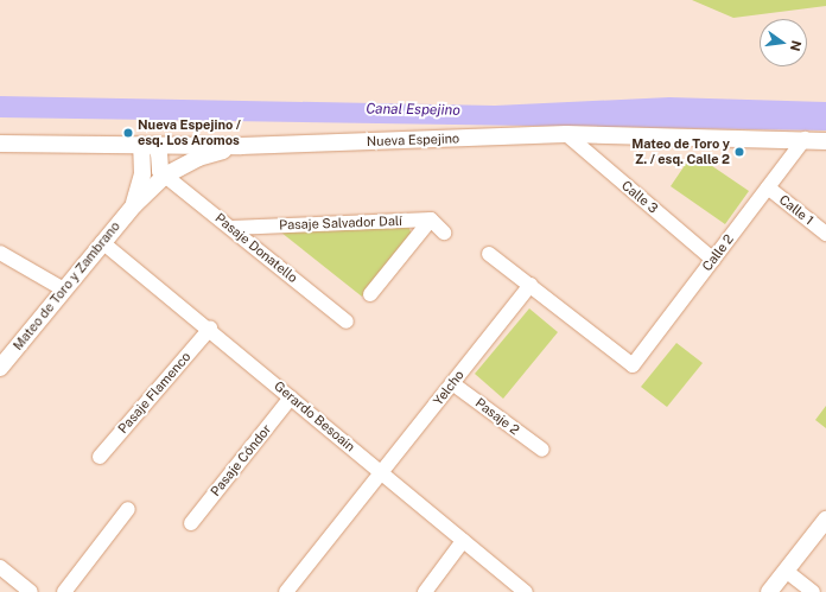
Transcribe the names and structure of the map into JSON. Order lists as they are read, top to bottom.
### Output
{
  "streets": {
    "street": [
      "Nueva Espejino",
      "Calle 3",
      "Calle 1",
      "Pasaje Salvador Dalí",
      "Pasaje Donatello",
      "Calle 2",
      "Mateo de Toro y Zambrano",
      "Yelcho",
      "Pasaje Flamenco",
      "Gerardo Besoain",
      "Pasaje 2",
      "Pasaje Cóndor"
    ]
  },
  "crossings": [
    ["Nueva Espejino", "Calle 3"],
    ["Nueva Espejino", "Calle 2"],
    ["Nueva Espejino", "Mateo de Toro y Zambrano"],
    ["Calle 3", "Calle 2"],
    ["Calle 1", "Calle 2"],
    ["Pasaje Salvador Dalí", "Pasaje Donatello"],
    ["Pasaje Donatello", "Mateo de Toro y Zambrano"],
    ["Calle 2", "Yelcho"],
    ["Mateo de Toro y Zambrano", "Gerardo Besoain"],
    ["Yelcho", "Gerardo Besoain"],
    ["Yelcho", "Pasaje 2"],
    ["Pasaje Flamenco", "Gerardo Besoain"],
    ["Gerardo Besoain", "Pasaje Cóndor"]
  ],
  "water": ["Canal Espejino"],
  "places": ["Nueva Espejino / esq. Los Aromos", "Mateo de Toro y Z. / esq. Calle 2"],
  "north": "right"
}
